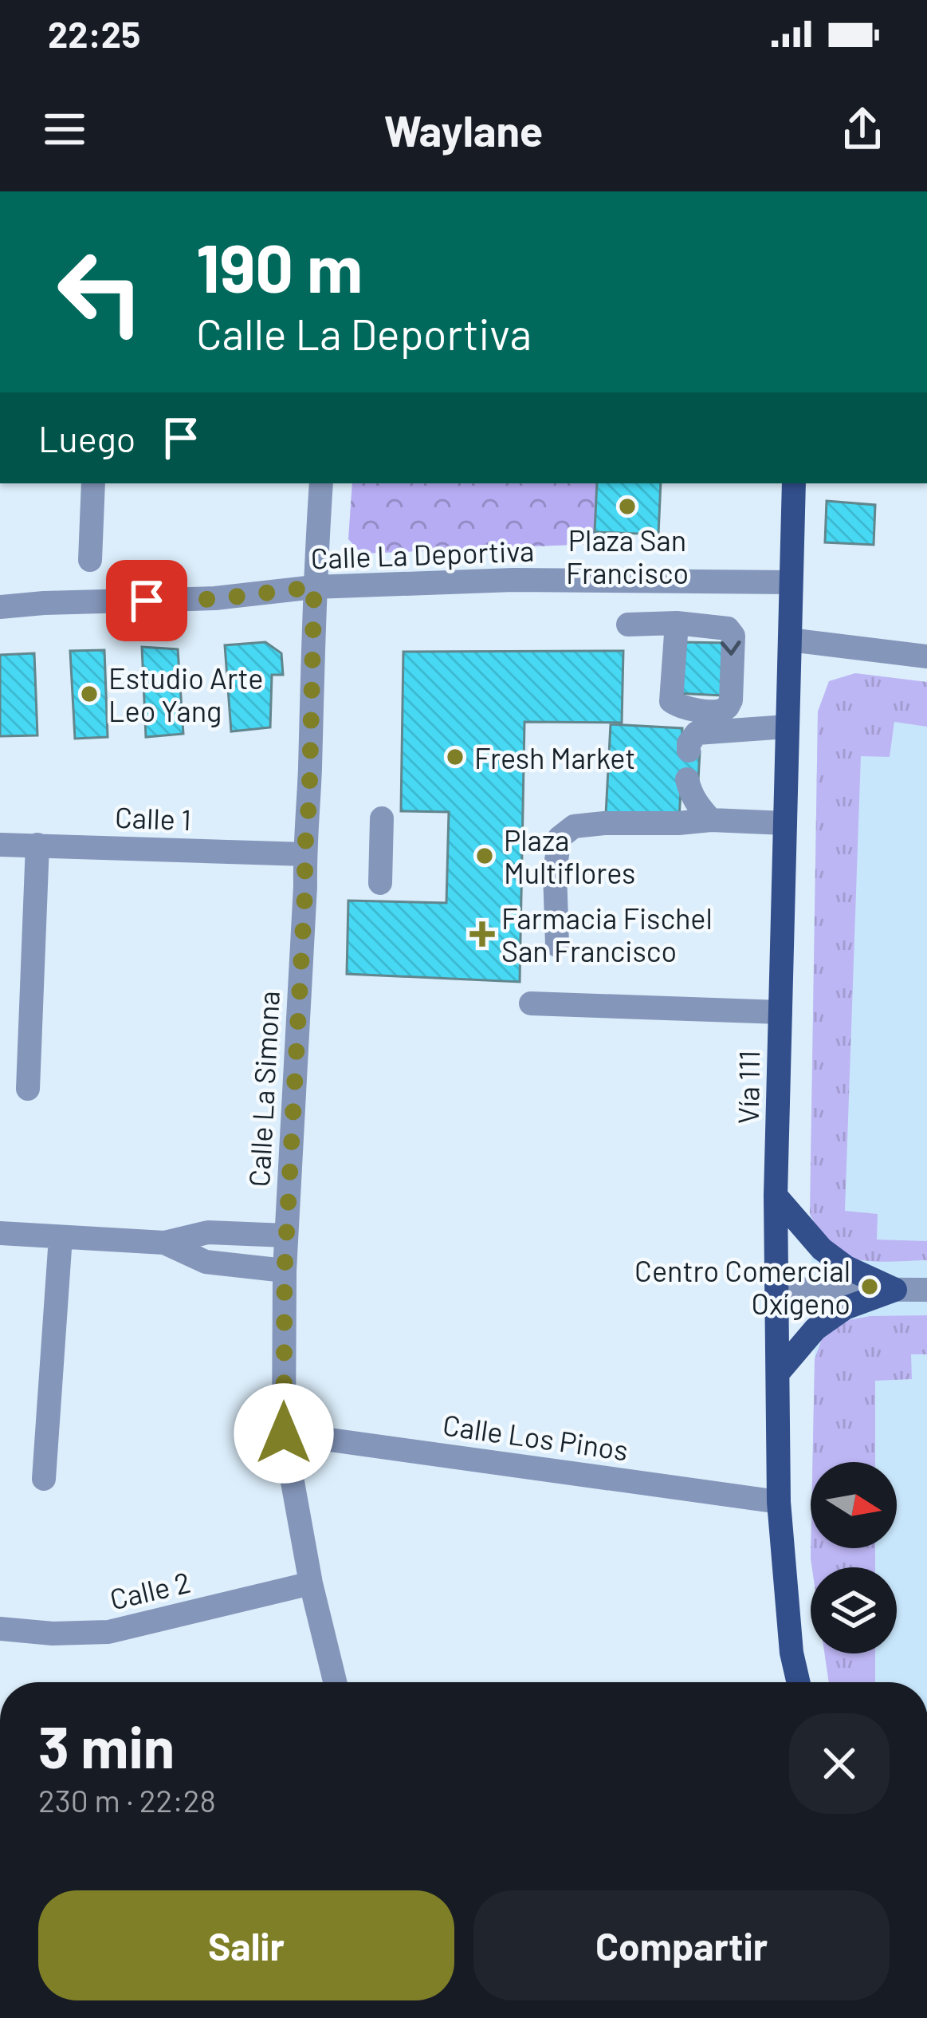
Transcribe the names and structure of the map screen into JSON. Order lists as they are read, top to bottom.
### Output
{
  "streets": {
    "main road": ["Vía 111"],
    "street": [
      "Calle La Deportiva",
      "Calle 1",
      "Calle La Simona",
      "Calle Los Pinos",
      "Calle 2"
    ]
  },
  "crossings": [
    ["Calle La Deportiva", "Vía 111"],
    ["Calle La Deportiva", "Calle La Simona"],
    ["Calle 1", "Calle La Simona"],
    ["Vía 111", "Calle Los Pinos"],
    ["Calle La Simona", "Calle Los Pinos"],
    ["Calle La Simona", "Calle 2"]
  ],
  "places": {
    "other": [
      "Plaza San Francisco",
      "Estudio Arte Leo Yang",
      "Fresh Market",
      "Plaza Multiflores",
      "Centro Comercial Oxígeno"
    ],
    "health": ["Farmacia Fischel San Francisco"]
  },
  "north": "right",
  "page": {
    "status": "22:25",
    "header": "Waylane",
    "turn": ["190 m", "Calle La Deportiva"],
    "then": "Luego",
    "heading": ["3 min", "230 m · 22:28"],
    "buttons": ["Salir", "Compartir"]
  }
}
